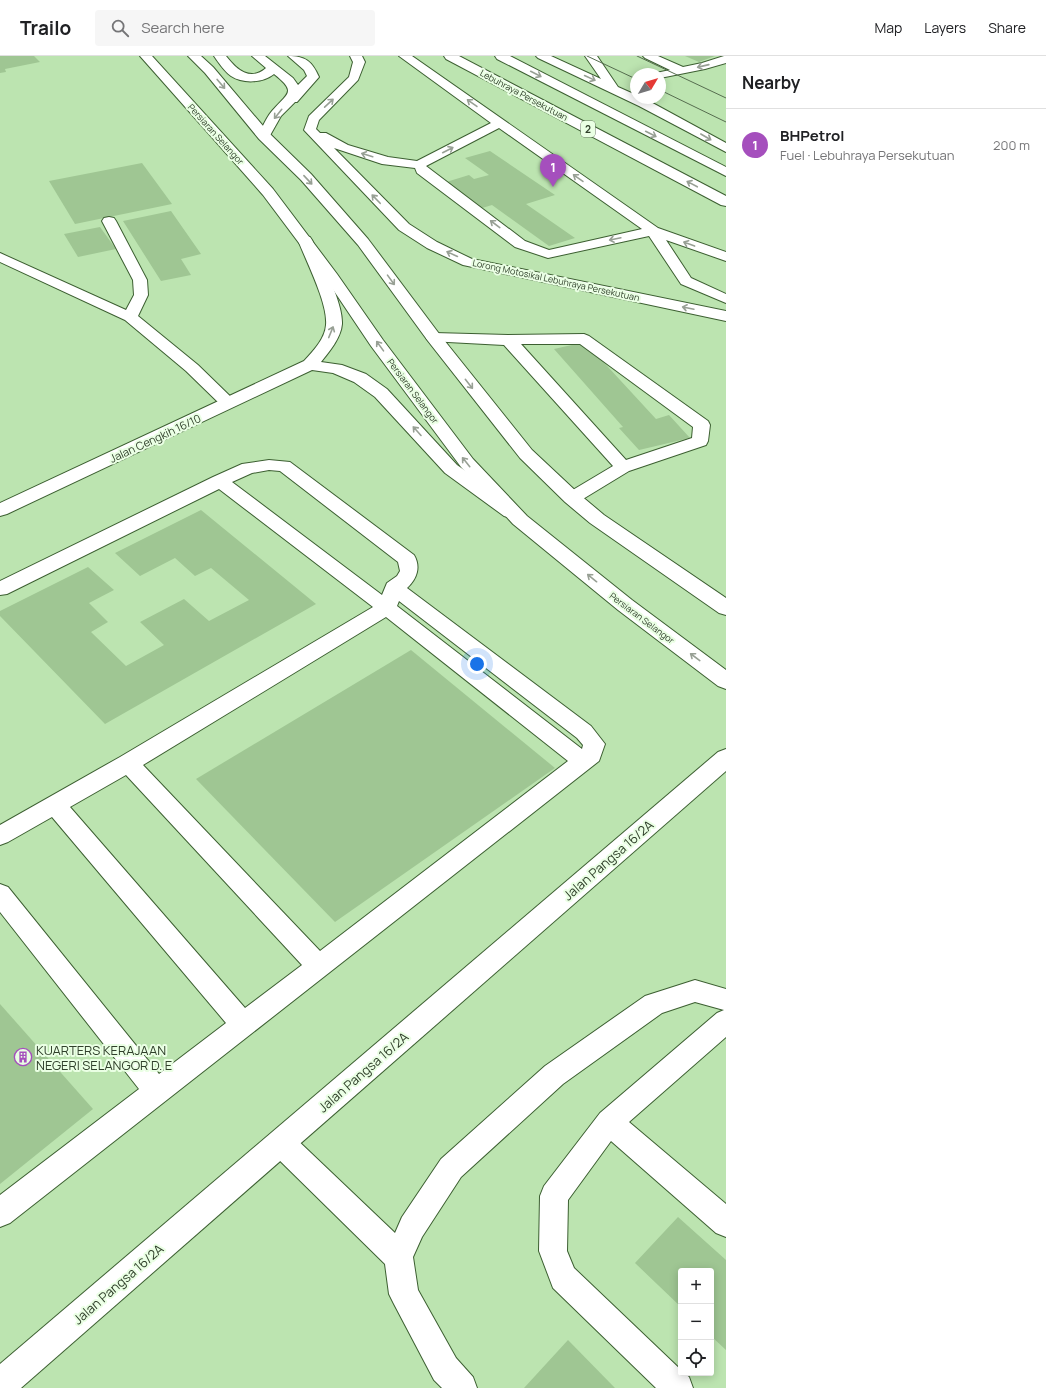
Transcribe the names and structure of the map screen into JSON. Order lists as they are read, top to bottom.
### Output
{
  "streets": {
    "main road": [
      "Lebuhraya Persekutuan",
      "2",
      "Persiaran Selangor",
      "Jalan Cengkih 16/10",
      "Jalan Pangsa 16/2A"
    ],
    "lane": ["Lorong Motosikal Lebuhraya Persekutuan"]
  },
  "places": {
    "building": ["KUARTERS KERAJAAN NEGERI SELANGOR D. E"]
  },
  "north": "top right",
  "page": {
    "header": "Trailo",
    "search": "Search here",
    "nav": ["Map", "Layers", "Share"],
    "heading": "Nearby",
    "list": [
      {
        "mark": "1",
        "name": "BHPetrol",
        "note": "Fuel · Lebuhraya Persekutuan",
        "value": "200 m"
      }
    ],
    "pins": "1",
    "map_buttons": ["+", "−"]
  }
}
